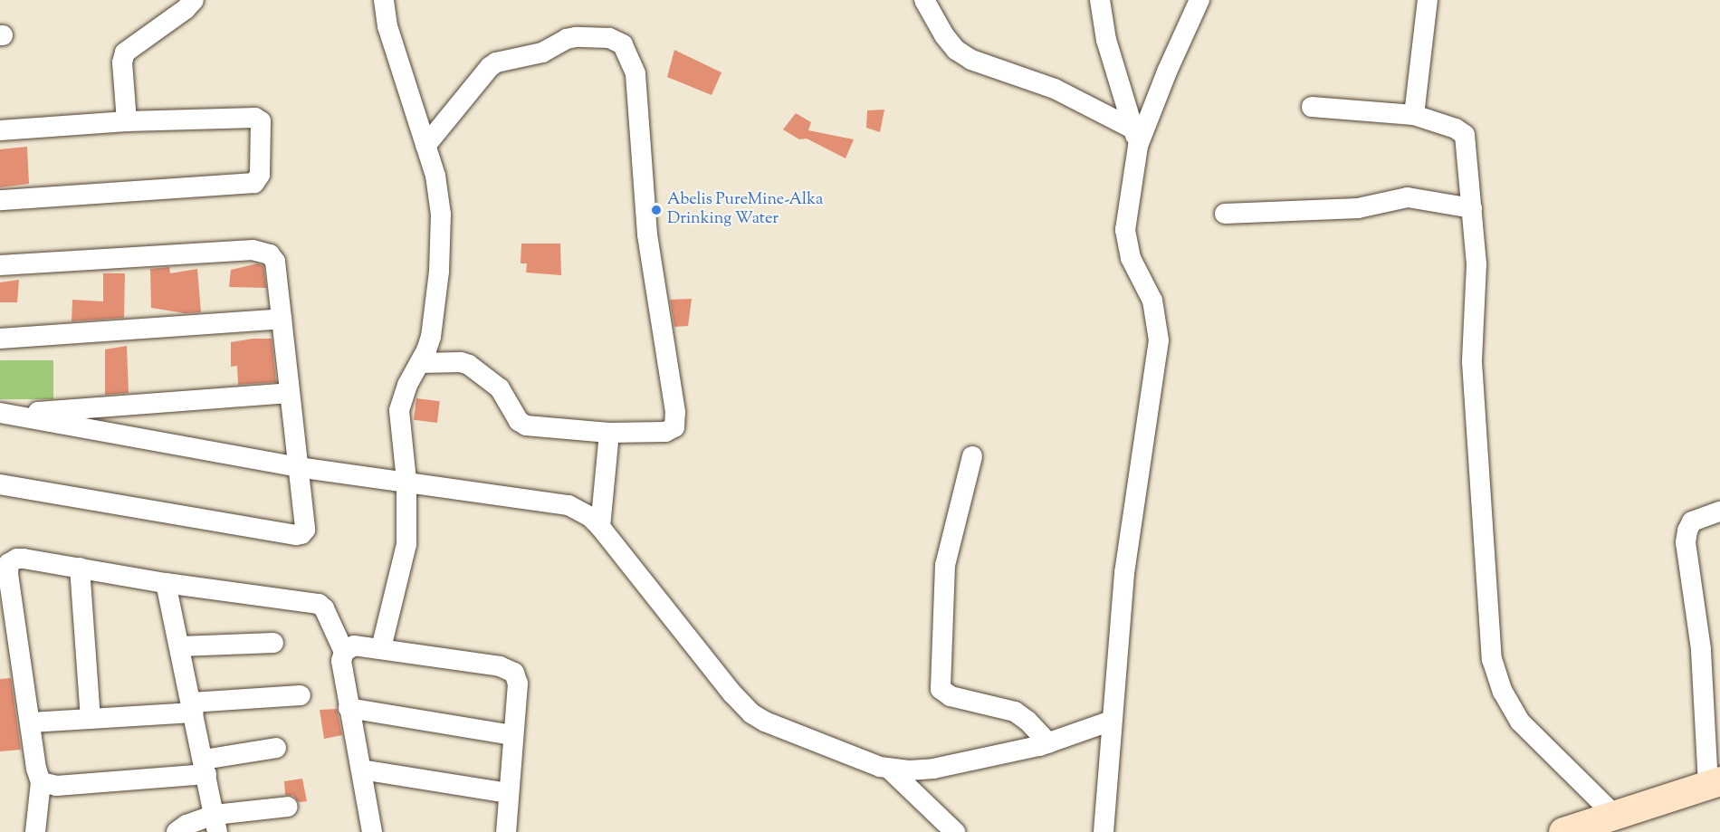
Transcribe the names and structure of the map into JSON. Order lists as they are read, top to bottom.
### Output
{
  "places": ["Abelis PureMine-Alka Drinking Water"]
}
